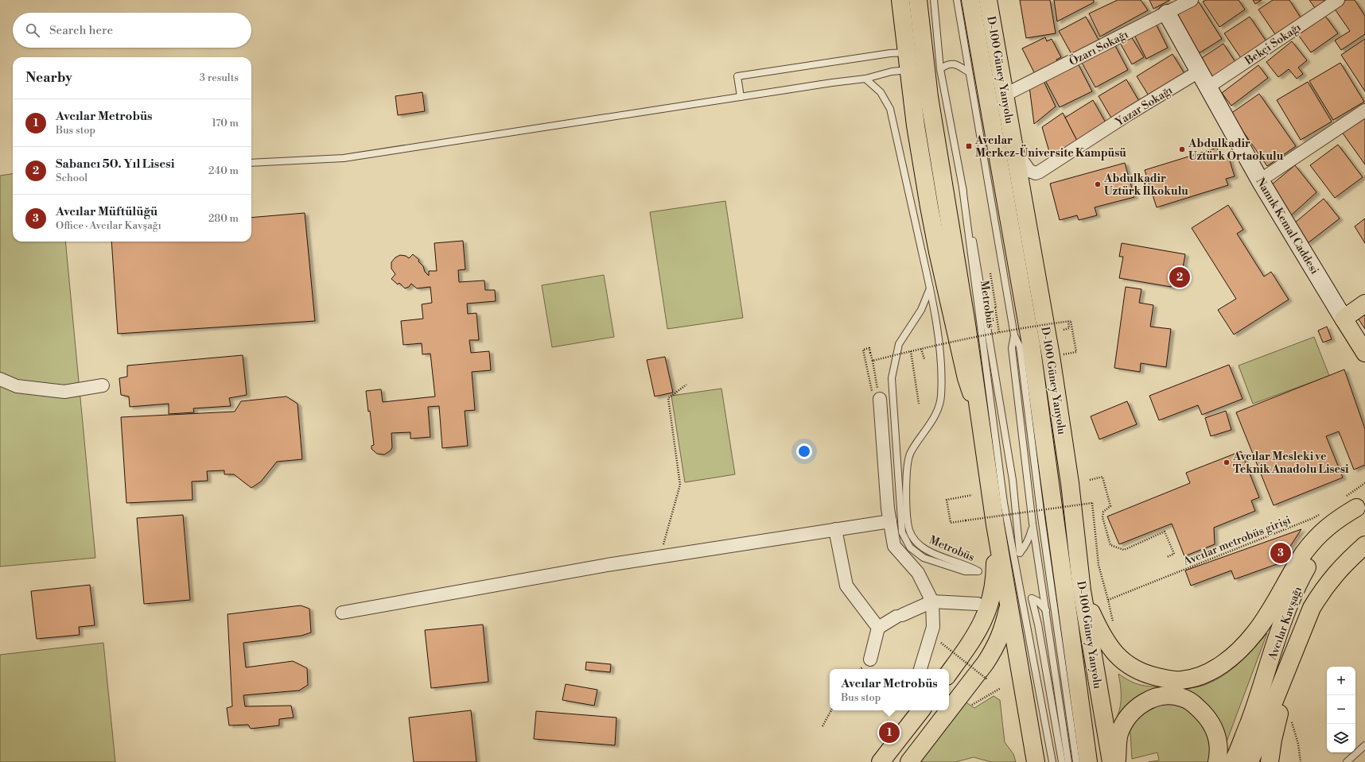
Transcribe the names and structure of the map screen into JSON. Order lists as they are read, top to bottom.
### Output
{
  "streets": {
    "main road": ["D-100 Güney Yanyolu", "Namık Kemal Caddesi", "Avcılar Kavşağı"],
    "street": ["Bekçi Sokağı", "Özarı Sokağı", "Yazar Sokağı"],
    "lane": ["Metrobüs"],
    "path": ["Avcılar metrobüs girişi"]
  },
  "crossings": [
    ["Bekçi Sokağı", "Namık Kemal Caddesi"],
    ["Özarı Sokağı", "D-100 Güney Yanyolu"],
    ["Özarı Sokağı", "Namık Kemal Caddesi"],
    ["D-100 Güney Yanyolu", "Yazar Sokağı"],
    ["Yazar Sokağı", "Namık Kemal Caddesi"]
  ],
  "places": {
    "transit": ["Avcılar Merkez-Üniversite Kampüsü"],
    "other": ["Abdulkadir Uztürk Ortaokulu", "Abdulkadir Uztürk İlkokulu", "Avcılar Mesleki ve Teknik Anadolu Lisesi"]
  },
  "page": {
    "search": "Search here",
    "heading": ["Nearby", "3 results"],
    "list": [
      {
        "mark": "1",
        "name": "Avcılar Metrobüs",
        "note": "Bus stop",
        "value": "170 m"
      },
      {
        "mark": "2",
        "name": "Sabancı 50. Yıl Lisesi",
        "note": "School",
        "value": "240 m"
      },
      {
        "mark": "3",
        "name": "Avcılar Müftülüğü",
        "note": "Office · Avcılar Kavşağı",
        "value": "280 m"
      }
    ],
    "pins": ["2", "3", "1"],
    "map_buttons": ["+", "−"],
    "popup": ["Avcılar Metrobüs", "Bus stop"]
  }
}
